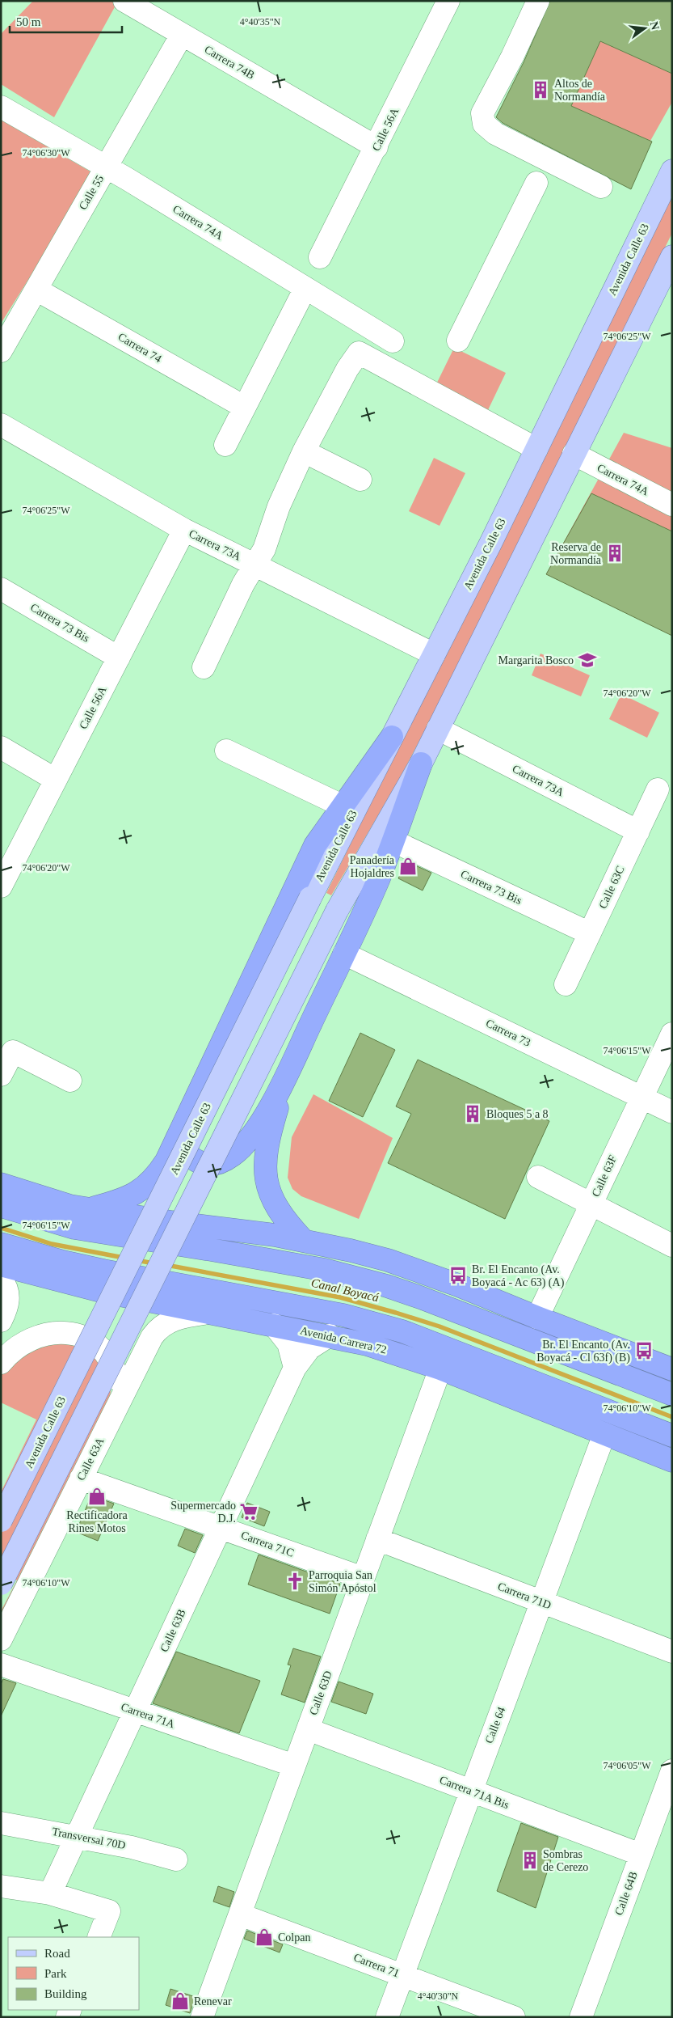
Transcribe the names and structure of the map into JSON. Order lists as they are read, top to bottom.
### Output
{
  "streets": {
    "highway": ["Avenida Carrera 72"],
    "main road": ["Avenida Calle 63"],
    "street": [
      "Carrera 74B",
      "Calle 56A",
      "Calle 55",
      "Carrera 74A",
      "Carrera 74",
      "Carrera 73A",
      "Carrera 73 Bis",
      "Calle 63C",
      "Carrera 73",
      "Calle 63F",
      "Calle 63A",
      "Carrera 71C",
      "Carrera 71D",
      "Calle 63B",
      "Calle 63D",
      "Carrera 71A",
      "Calle 64",
      "Carrera 71A Bis",
      "Transversal 70D",
      "Calle 64B",
      "Carrera 71"
    ]
  },
  "crossings": [
    ["Carrera 74B", "Calle 56A"],
    ["Carrera 74B", "Calle 55"],
    ["Calle 56A", "Carrera 73A"],
    ["Calle 56A", "Carrera 73 Bis"],
    ["Calle 55", "Carrera 74A"],
    ["Calle 55", "Carrera 74"],
    ["Avenida Calle 63", "Carrera 73A"],
    ["Carrera 73A", "Calle 63C"],
    ["Carrera 73 Bis", "Calle 63C"],
    ["Carrera 73", "Calle 63F"],
    ["Avenida Carrera 72", "Calle 63A"],
    ["Avenida Carrera 72", "Calle 63B"],
    ["Avenida Carrera 72", "Calle 63D"],
    ["Avenida Carrera 72", "Calle 64"],
    ["Calle 63A", "Carrera 71C"],
    ["Carrera 71C", "Calle 63B"],
    ["Carrera 71C", "Calle 63D"],
    ["Carrera 71D", "Calle 63D"],
    ["Carrera 71D", "Calle 64"],
    ["Calle 63B", "Carrera 71A"],
    ["Calle 63B", "Transversal 70D"],
    ["Calle 63D", "Carrera 71A"],
    ["Calle 63D", "Carrera 71A Bis"],
    ["Calle 63D", "Carrera 71"],
    ["Calle 64", "Carrera 71A Bis"],
    ["Calle 64", "Carrera 71"],
    ["Carrera 71A Bis", "Calle 64B"]
  ],
  "water": ["Canal Boyacá"],
  "places": {
    "building": [
      "Altos de Normandía",
      "Reserva de Normandía",
      "Bloques 5 a 8",
      "Sombras de Cerezo"
    ],
    "school or university": ["Margarita Bosco"],
    "shop": [
      "Panadería Hojaldres",
      "Rectificadora Rines Motos",
      "Colpan",
      "Renevar"
    ],
    "bus stop": ["Br. El Encanto (Av. Boyacá - Ac 63) (A)", "Br. El Encanto (Av. Boyacá - Cl 63f) (B)"],
    "supermarket": ["Supermercado D.J."],
    "church": ["Parroquia San Simón Apóstol"]
  },
  "legend": ["Road", "Park", "Building"],
  "scale_bar": "50 m",
  "north": "right",
  "coordinates": [
    "4°40'35\"N",
    "74°06'30\"W",
    "74°06'25\"W",
    "74°06'20\"W",
    "74°06'15\"W",
    "74°06'10\"W",
    "74°06'05\"W",
    "4°40'30\"N"
  ]
}
